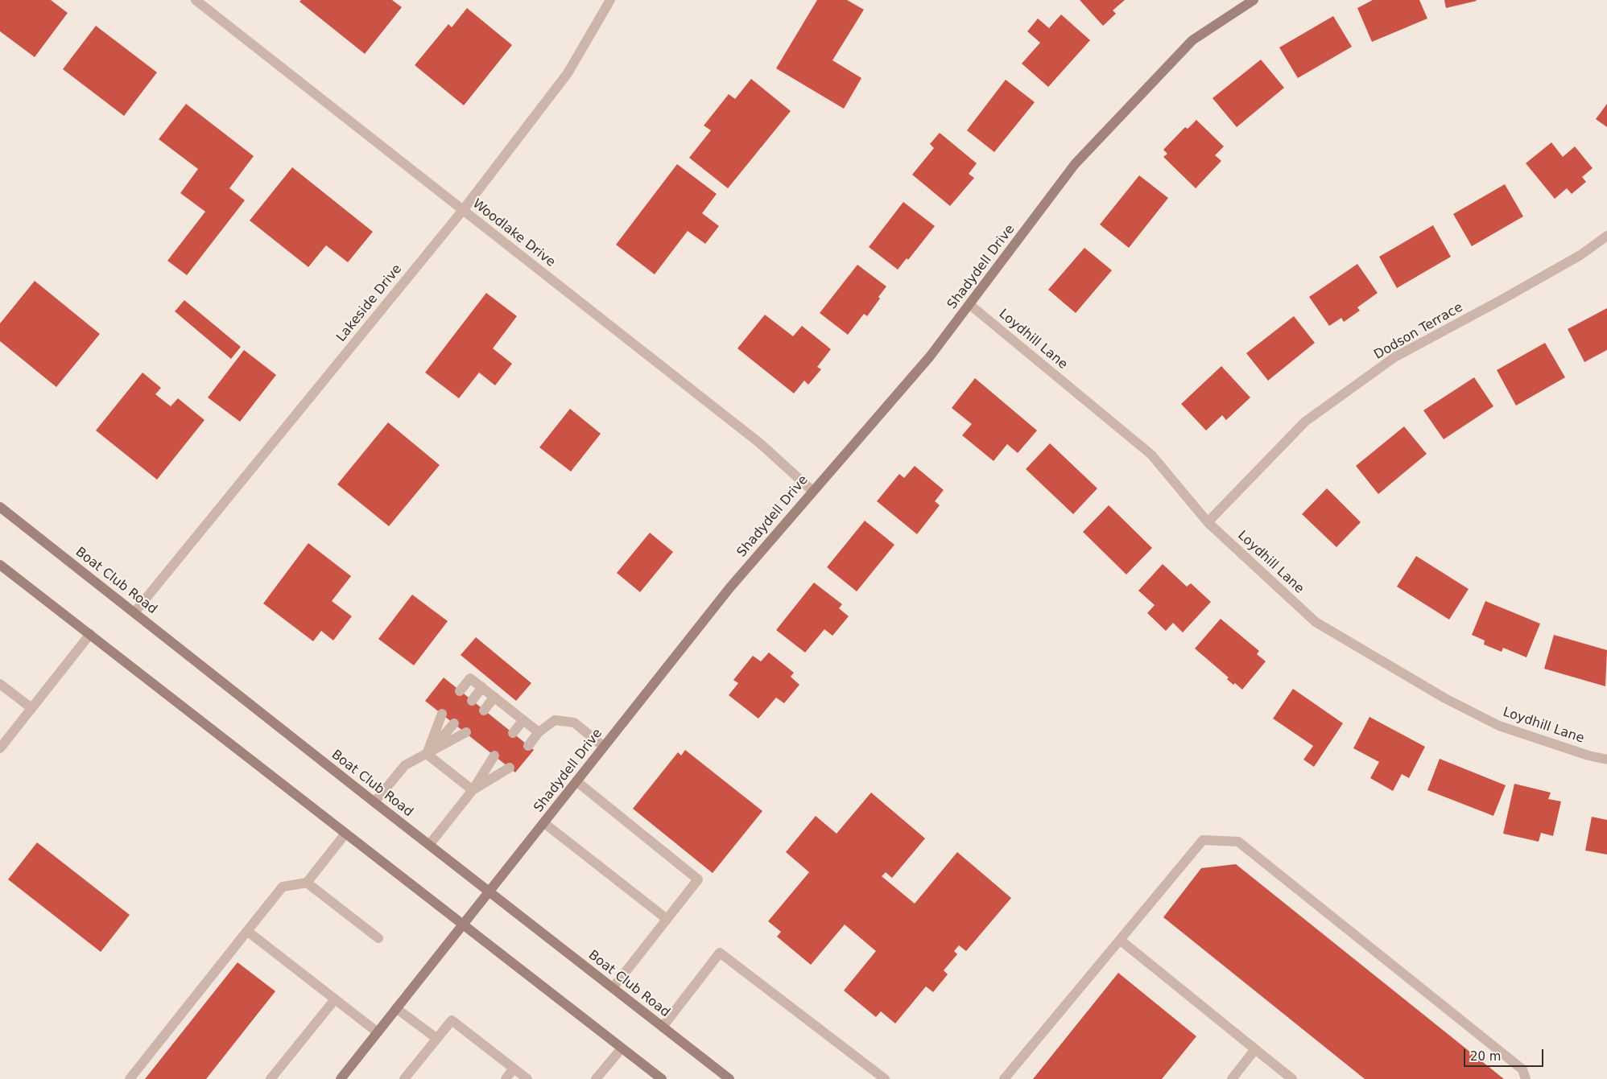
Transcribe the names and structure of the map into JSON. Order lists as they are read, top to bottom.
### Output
{
  "streets": {
    "main road": ["Shadydell Drive", "Boat Club Road"],
    "street": [
      "Woodlake Drive",
      "Lakeside Drive",
      "Dodson Terrace",
      "Loydhill Lane"
    ]
  },
  "crossings": [
    ["Woodlake Drive", "Shadydell Drive"],
    ["Woodlake Drive", "Lakeside Drive"],
    ["Shadydell Drive", "Loydhill Lane"],
    ["Shadydell Drive", "Boat Club Road"],
    ["Lakeside Drive", "Boat Club Road"],
    ["Dodson Terrace", "Loydhill Lane"]
  ],
  "scale_bar": "20 m"
}
